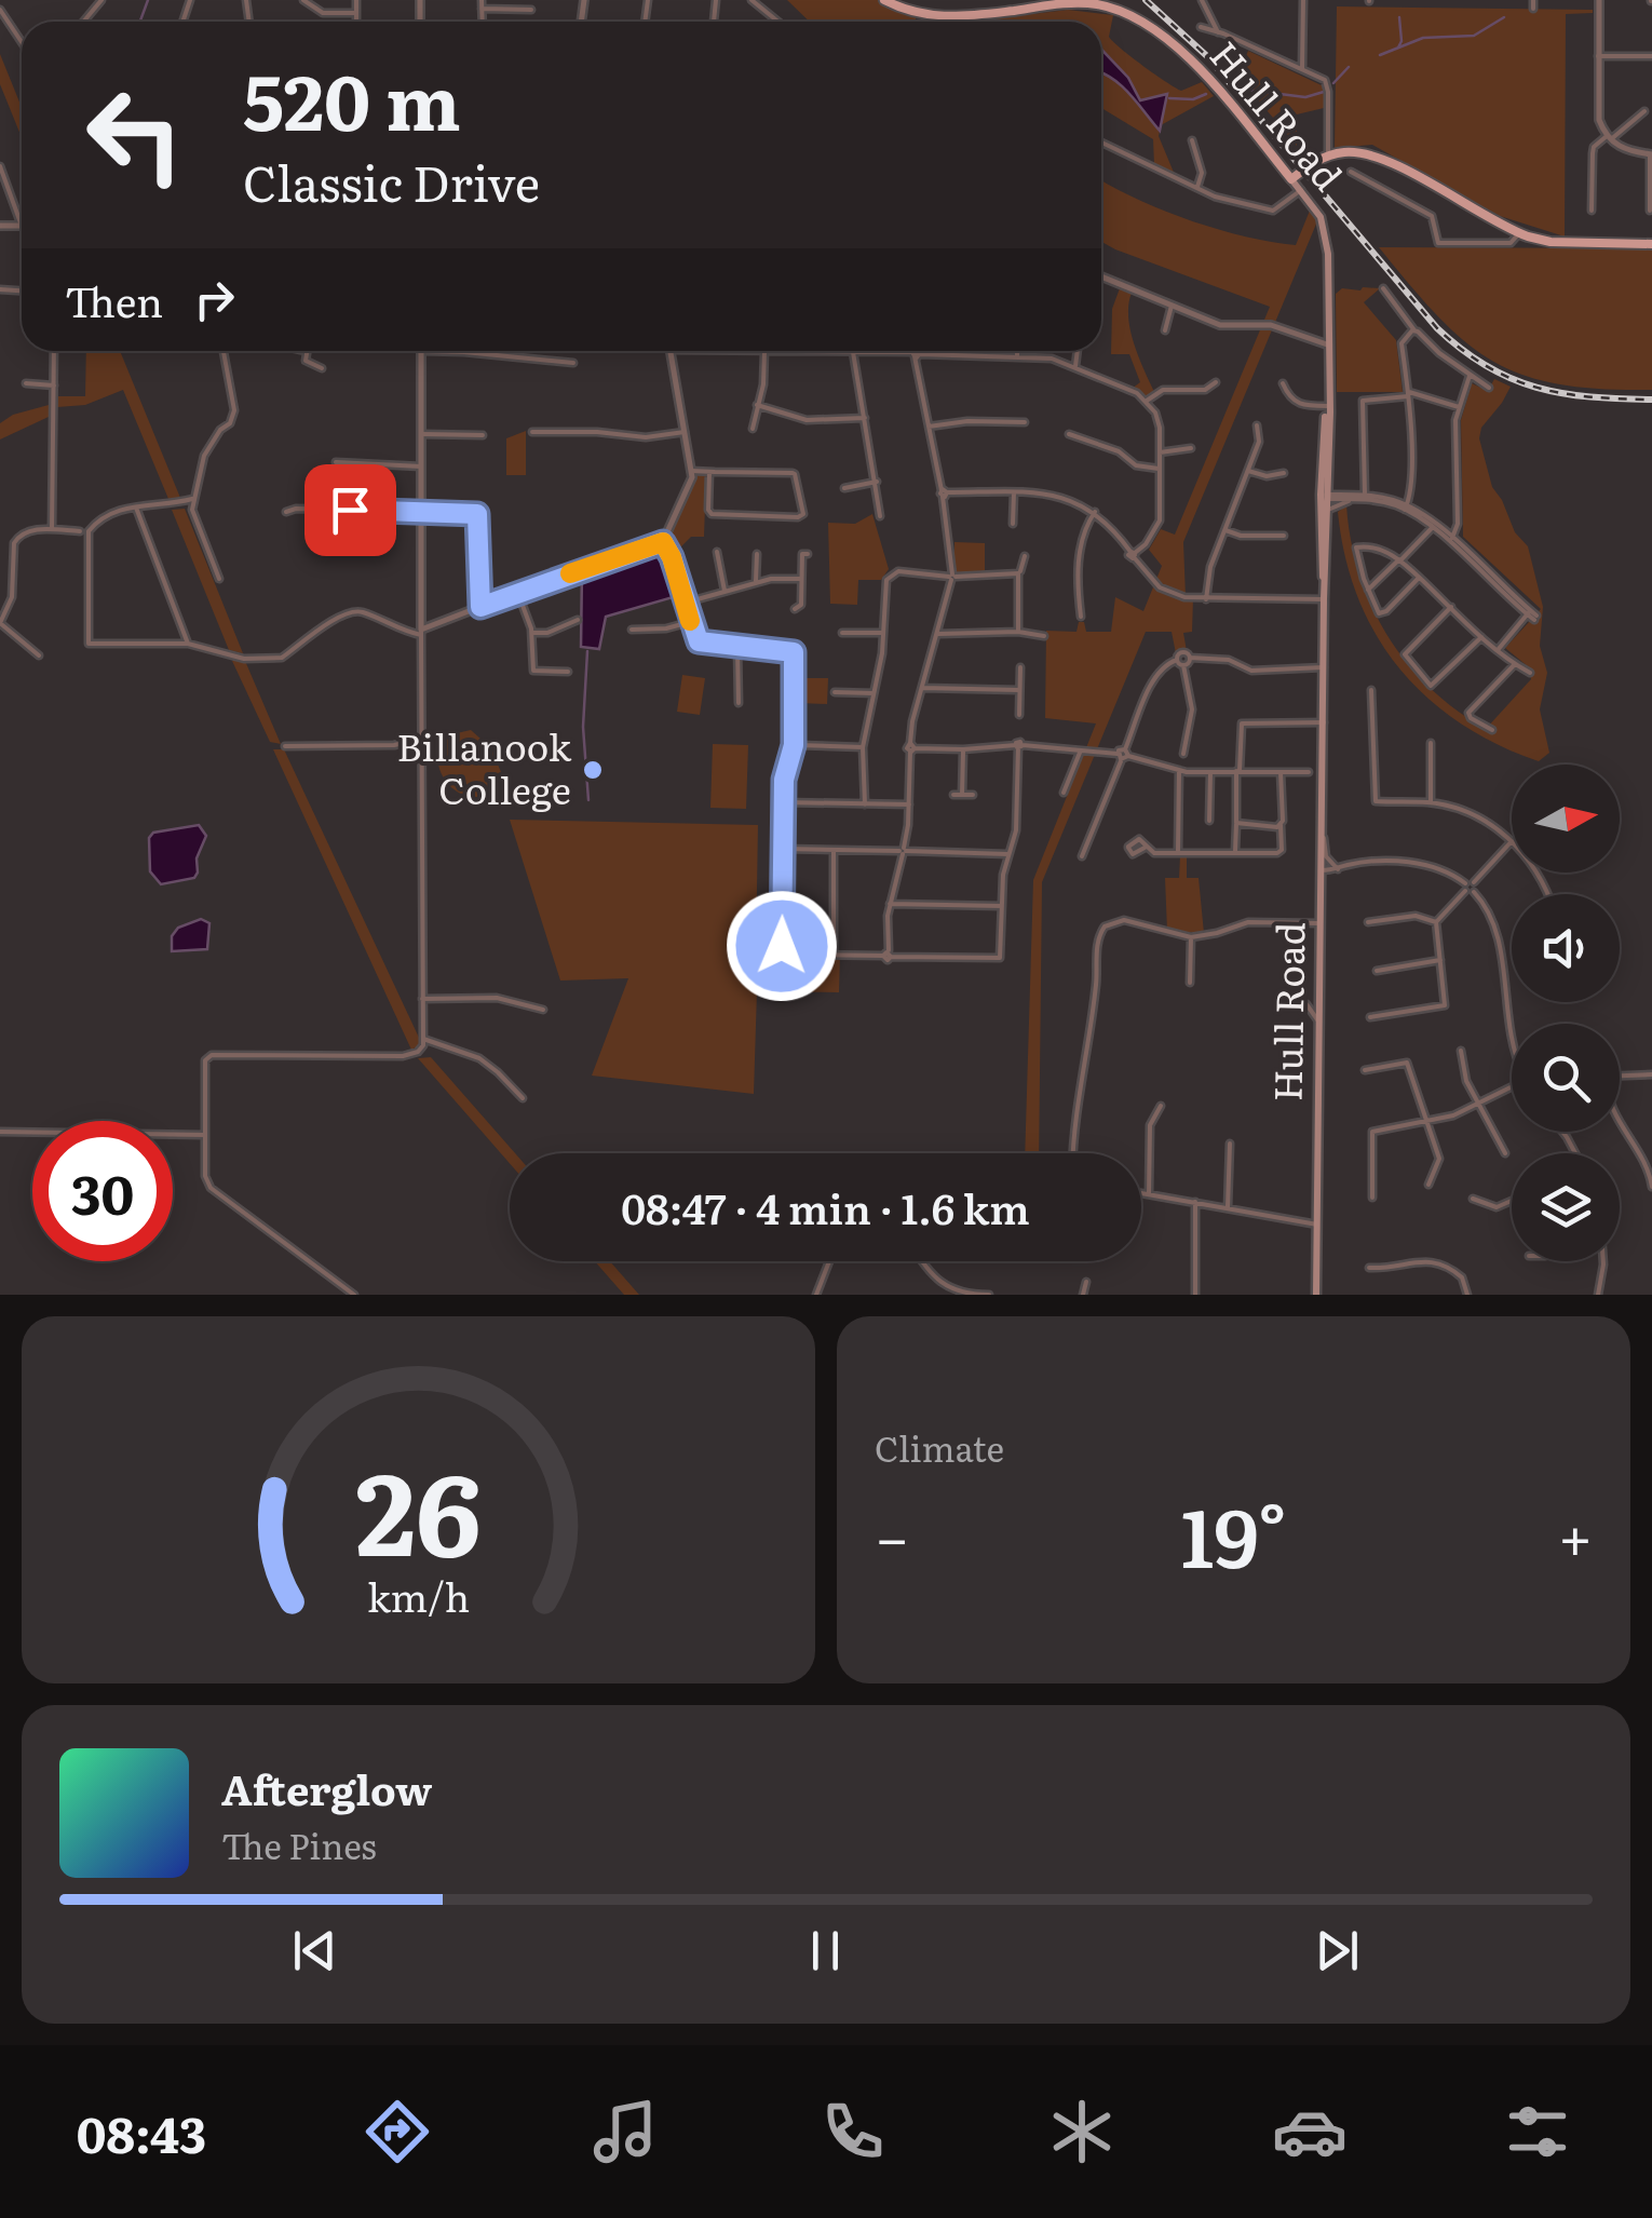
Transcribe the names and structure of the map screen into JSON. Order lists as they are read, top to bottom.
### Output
{
  "streets": {
    "main road": ["Hull Road"]
  },
  "places": ["Billanook College"],
  "north": "right",
  "page": {
    "turn": ["520 m", "Classic Drive"],
    "then": "Then",
    "limit": "30",
    "trip": "08:47 · 4 min · 1.6 km",
    "tile": "Climate",
    "heat": ["−", "19°", "+"],
    "song": ["Afterglow", "The Pines"],
    "tabs": "08:43",
    "gauge": ["26", "km/h"]
  }
}
